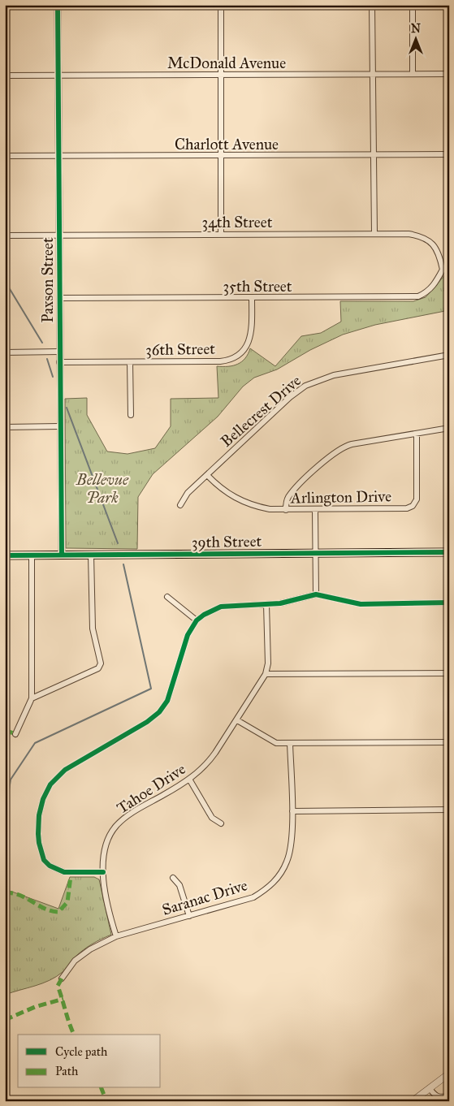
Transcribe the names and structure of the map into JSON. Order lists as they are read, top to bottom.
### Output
{
  "streets": {
    "main road": ["39th Street"],
    "street": [
      "McDonald Avenue",
      "Charlott Avenue",
      "34th Street",
      "Paxson Street",
      "35th Street",
      "36th Street",
      "Bellecrest Drive",
      "Arlington Drive",
      "Tahoe Drive",
      "Saranac Drive"
    ]
  },
  "crossings": [
    ["McDonald Avenue", "Paxson Street"],
    ["Charlott Avenue", "Paxson Street"],
    ["34th Street", "Paxson Street"],
    ["34th Street", "35th Street"],
    ["Paxson Street", "35th Street"],
    ["Paxson Street", "36th Street"],
    ["Paxson Street", "39th Street"],
    ["35th Street", "36th Street"],
    ["Bellecrest Drive", "Arlington Drive"],
    ["Tahoe Drive", "Saranac Drive"]
  ],
  "parks": ["Bellevue Park"],
  "legend": ["Cycle path", "Path"],
  "north": "top"
}
